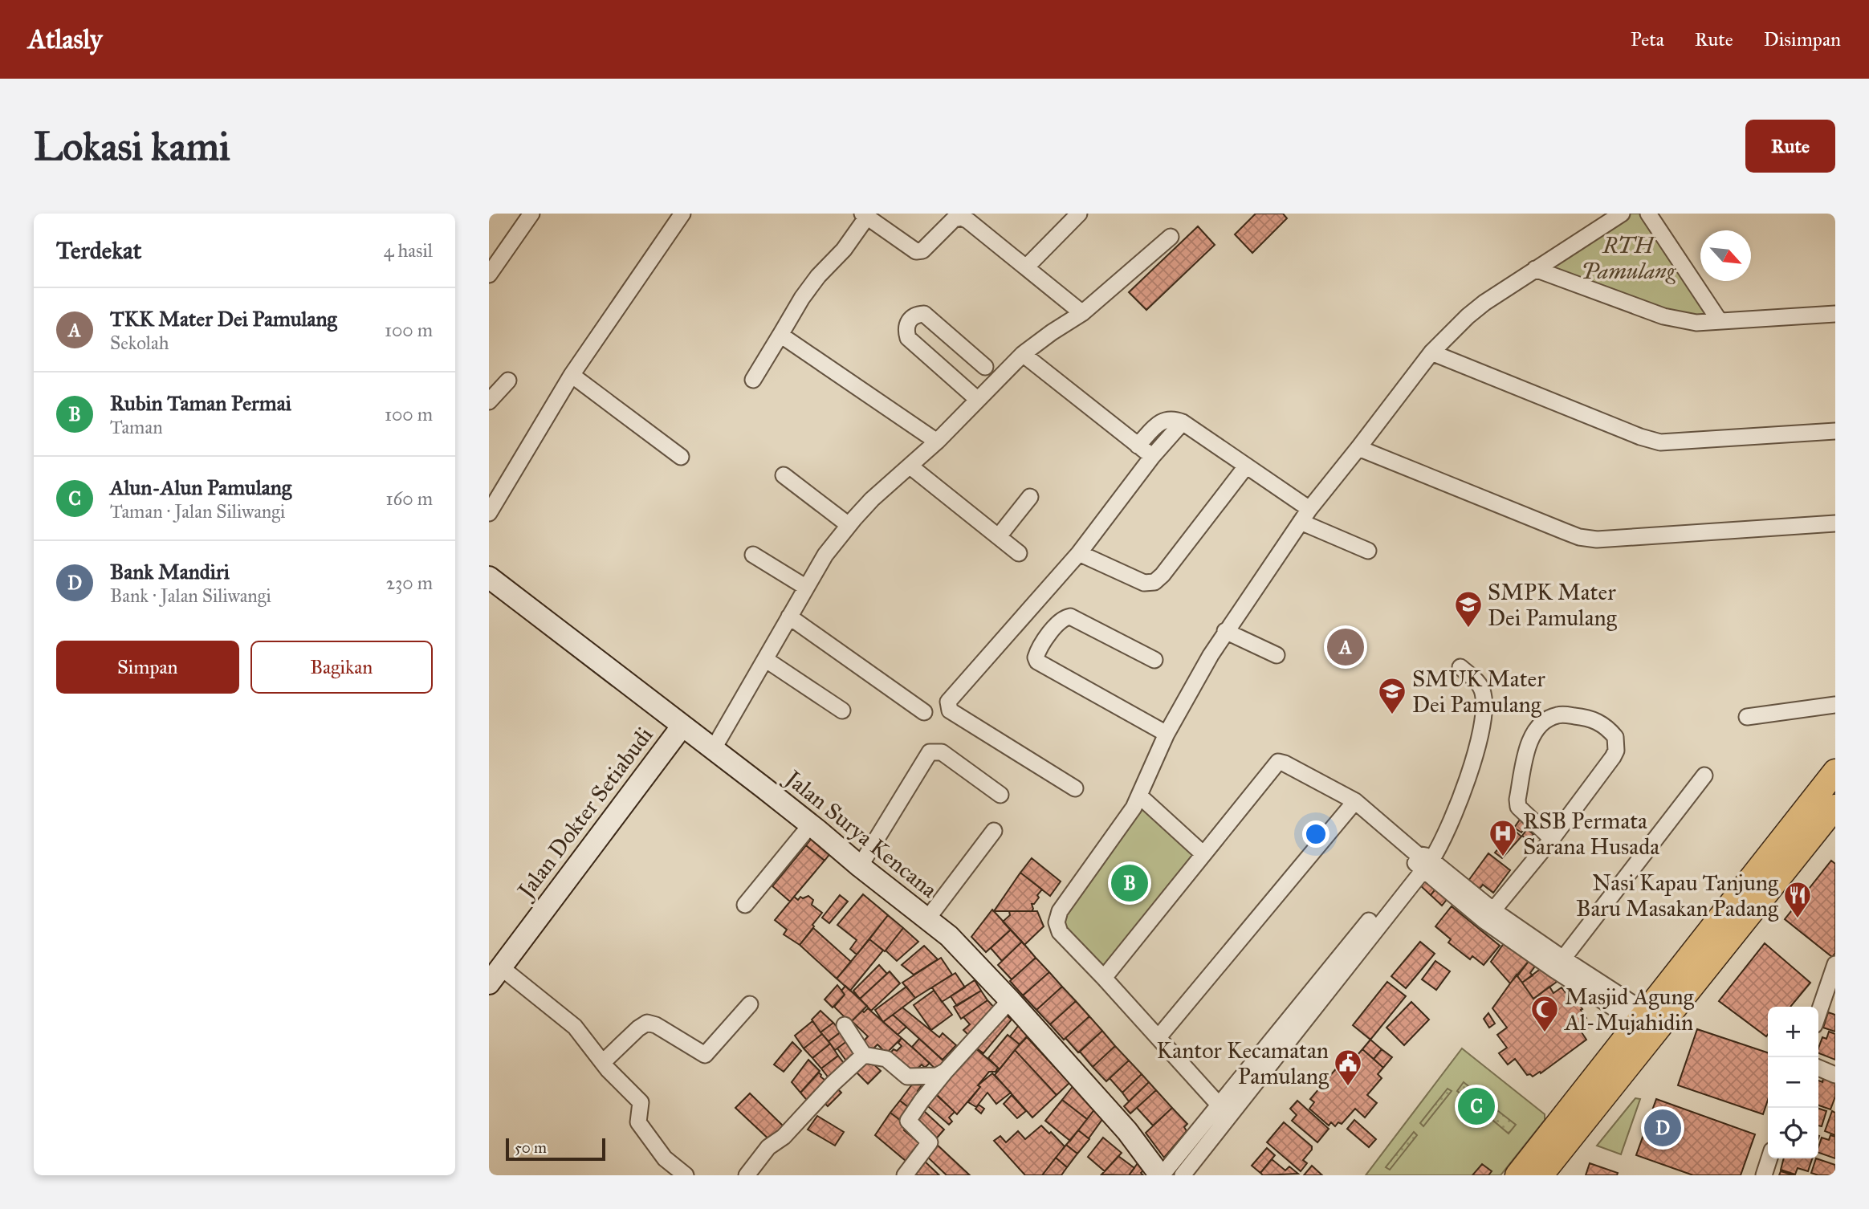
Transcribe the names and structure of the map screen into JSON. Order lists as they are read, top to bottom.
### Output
{
  "streets": {
    "main road": ["Jalan Dokter Setiabudi", "Jalan Surya Kencana"]
  },
  "crossings": [
    ["Jalan Dokter Setiabudi", "Jalan Surya Kencana"]
  ],
  "parks": ["RTH Pamulang"],
  "places": {
    "school or university": ["SMPK Mater Dei Pamulang", "SMUK Mater Dei Pamulang"],
    "hospital": ["RSB Permata Sarana Husada"],
    "restaurant": ["Nasi Kapau Tanjung Baru Masakan Padang"],
    "mosque": ["Masjid Agung Al-Mujahidin"],
    "public building": ["Kantor Kecamatan Pamulang"]
  },
  "scale_bar": "50 m",
  "north": "bottom right",
  "page": {
    "header": "Atlasly",
    "nav": ["Peta", "Rute", "Disimpan"],
    "buttons": [
      "Rute",
      ["Simpan", "Bagikan"]
    ],
    "title": "Lokasi kami",
    "heading": ["Terdekat", "4 hasil"],
    "list": [
      {
        "mark": "A",
        "name": "TKK Mater Dei Pamulang",
        "note": "Sekolah",
        "value": "100 m"
      },
      {
        "mark": "B",
        "name": "Rubin Taman Permai",
        "note": "Taman",
        "value": "100 m"
      },
      {
        "mark": "C",
        "name": "Alun-Alun Pamulang",
        "note": "Taman · Jalan Siliwangi",
        "value": "160 m"
      },
      {
        "mark": "D",
        "name": "Bank Mandiri",
        "note": "Bank · Jalan Siliwangi",
        "value": "230 m"
      }
    ],
    "pins": [
      "A",
      "B",
      "C",
      "D"
    ],
    "map_buttons": ["+", "−"],
    "scale": "50 m"
  }
}
